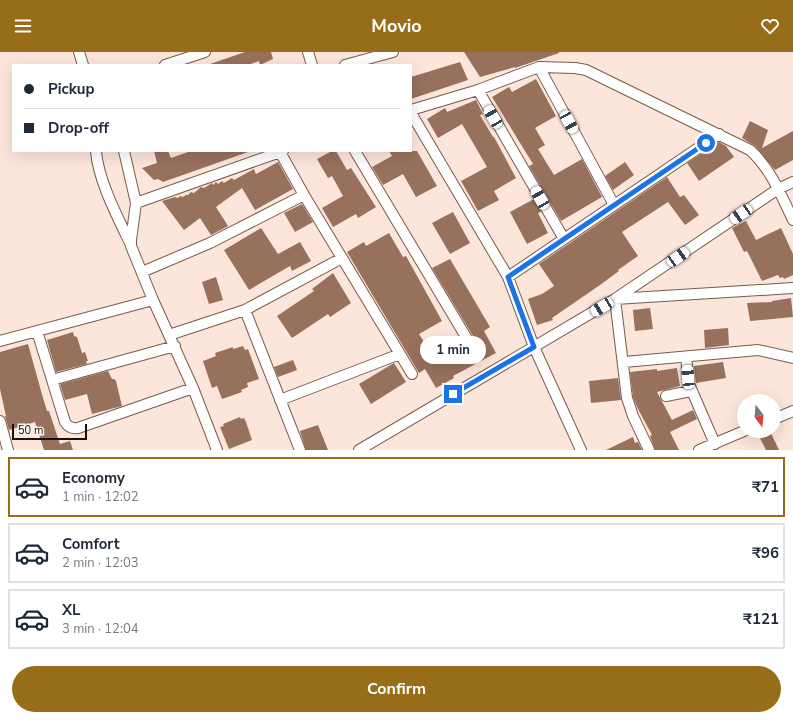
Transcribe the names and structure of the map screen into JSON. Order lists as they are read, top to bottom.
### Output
{
  "scale_bar": "50 m",
  "north": "bottom",
  "page": {
    "header": "Movio",
    "banner": ["Pickup", "Drop-off"],
    "bubble": "1 min",
    "scale": "50 m",
    "list": [
      {
        "name": "Economy",
        "note": "1 min · 12:02",
        "value": "₹71"
      },
      {
        "name": "Comfort",
        "note": "2 min · 12:03",
        "value": "₹96"
      },
      {
        "name": "XL",
        "note": "3 min · 12:04",
        "value": "₹121"
      }
    ],
    "buttons": "Confirm"
  }
}
